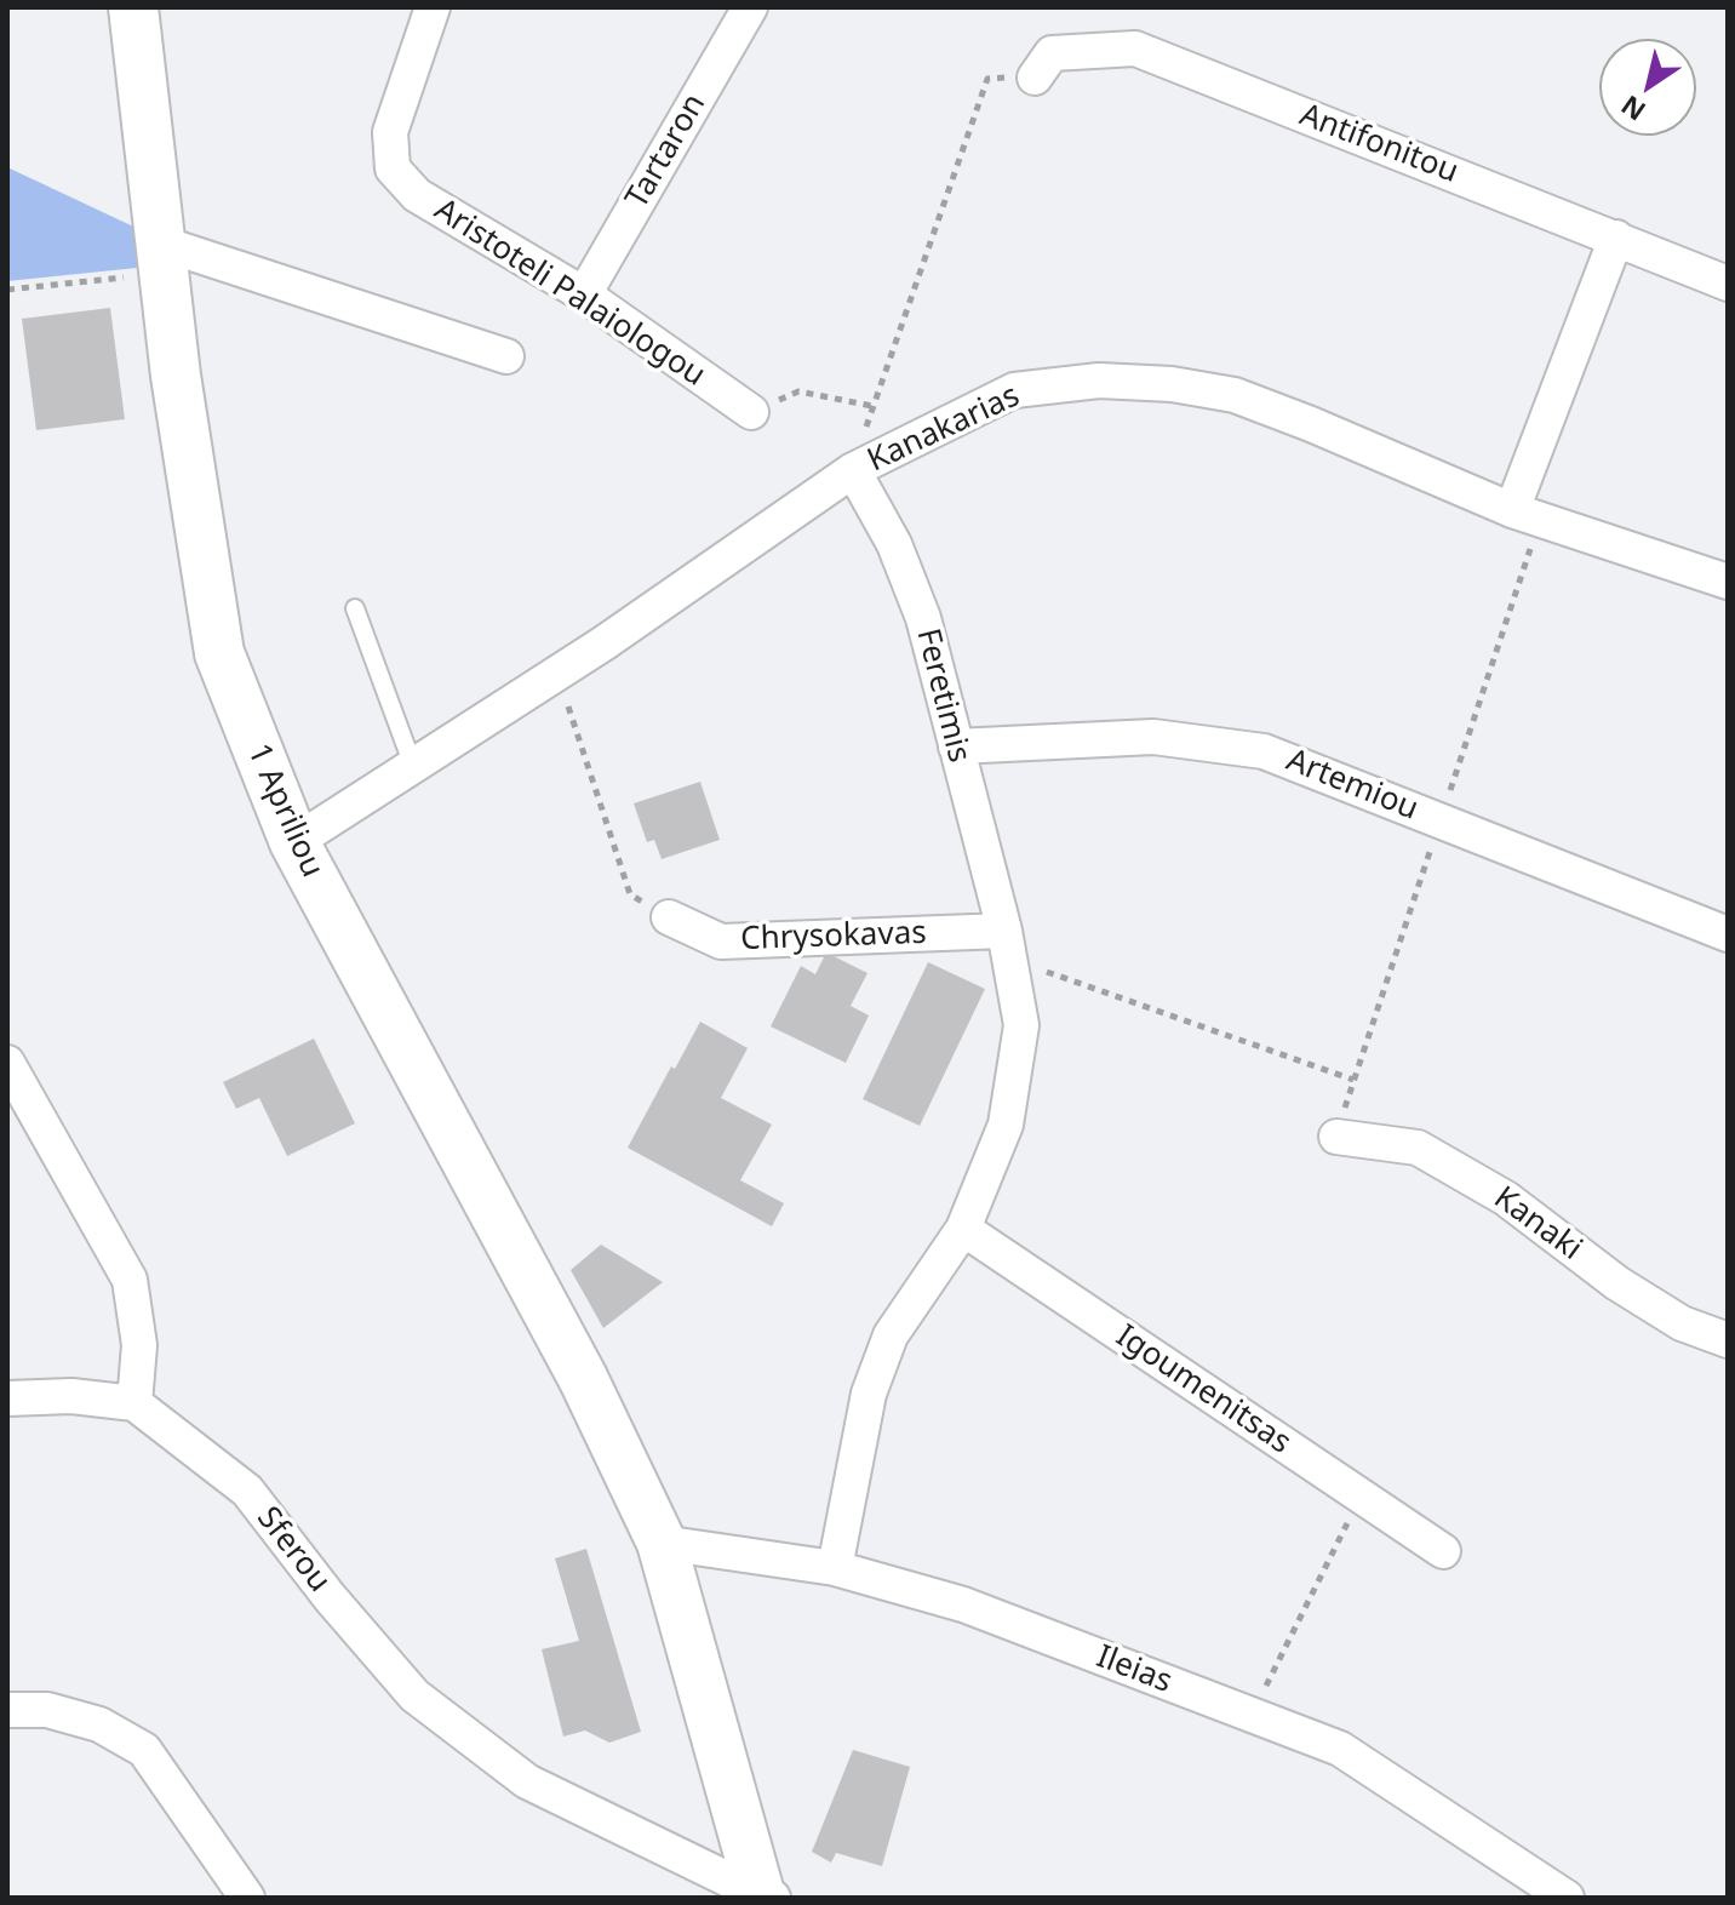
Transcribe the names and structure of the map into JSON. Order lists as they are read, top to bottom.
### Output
{
  "streets": {
    "main road": ["1 Apriliou"],
    "street": [
      "Antifonitou",
      "Tartaron",
      "Aristoteli Palaiologou",
      "Kanakarias",
      "Feretimis",
      "Artemiou",
      "Chrysokavas",
      "Kanaki",
      "Igoumenitsas",
      "Sferou",
      "Ileias"
    ]
  },
  "crossings": [
    ["Tartaron", "Aristoteli Palaiologou"],
    ["Kanakarias", "Feretimis"],
    ["Kanakarias", "1 Apriliou"],
    ["Feretimis", "Artemiou"],
    ["Feretimis", "Chrysokavas"],
    ["Feretimis", "Igoumenitsas"],
    ["Feretimis", "Ileias"],
    ["1 Apriliou", "Sferou"],
    ["1 Apriliou", "Ileias"]
  ],
  "north": "bottom left"
}
